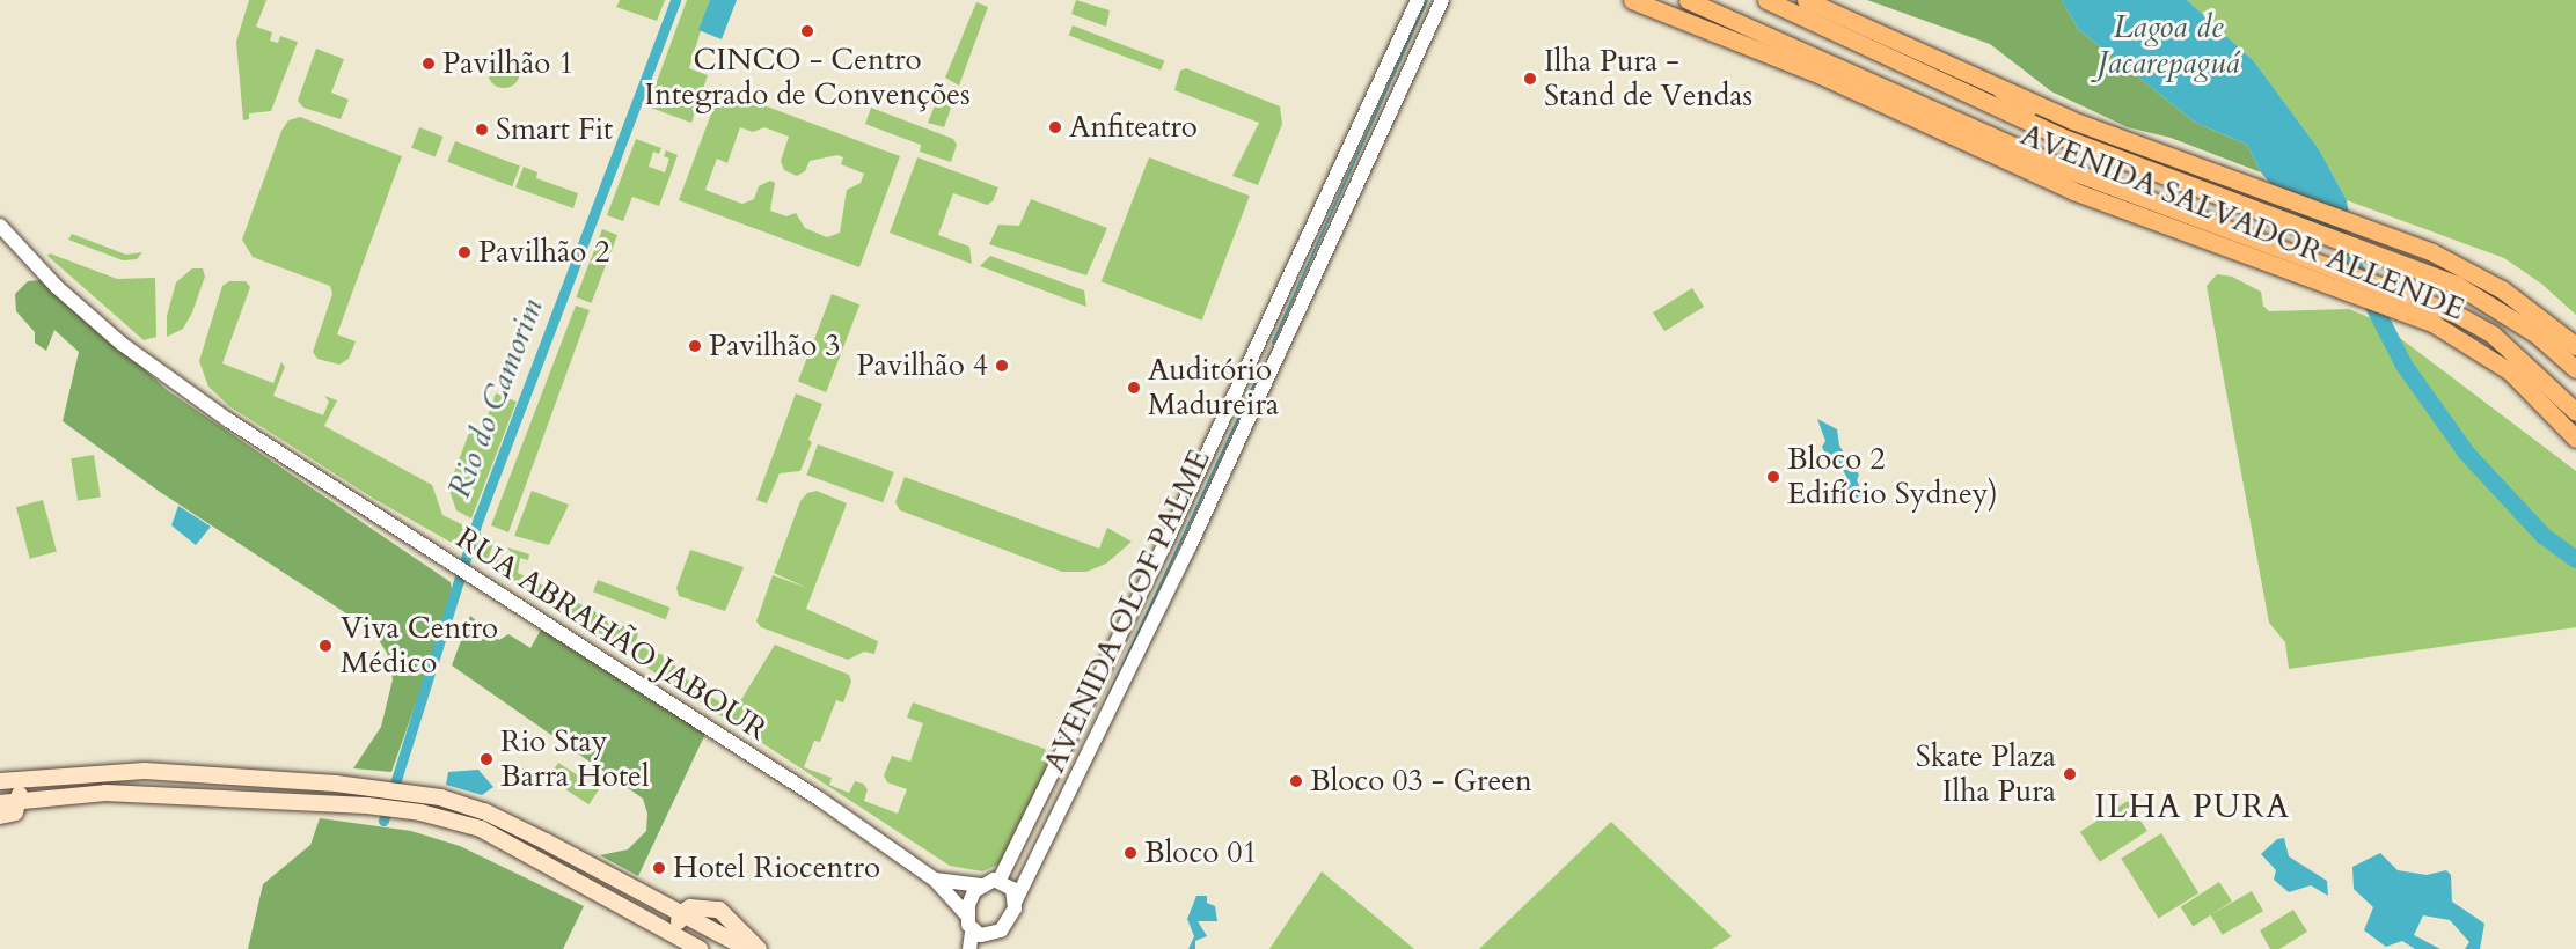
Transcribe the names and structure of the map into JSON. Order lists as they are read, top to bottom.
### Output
{
  "streets": {
    "main road": ["AVENIDA SALVADOR ALLENDE"],
    "street": ["AVENIDA OLOF PALME", "RUA ABRAHÃO JABOUR"]
  },
  "crossings": [
    ["AVENIDA OLOF PALME", "RUA ABRAHÃO JABOUR"]
  ],
  "districts": ["ILHA PURA"],
  "water": ["Lagoa de Jacarepaguá", "Rio do Camorim"],
  "places": [
    "CINCO - Centro Integrado de Convenções",
    "Pavilhão 1",
    "Ilha Pura - Stand de Vendas",
    "Anfiteatro",
    "Smart Fit",
    "Pavilhão 2",
    "Pavilhão 3",
    "Pavilhão 4",
    "Auditório Madureira",
    "Bloco 2 Edifício Sydney)",
    "Viva Centro Médico",
    "Rio Stay Barra Hotel",
    "Skate Plaza Ilha Pura",
    "Bloco 03 - Green",
    "Bloco 01",
    "Hotel Riocentro"
  ]
}
